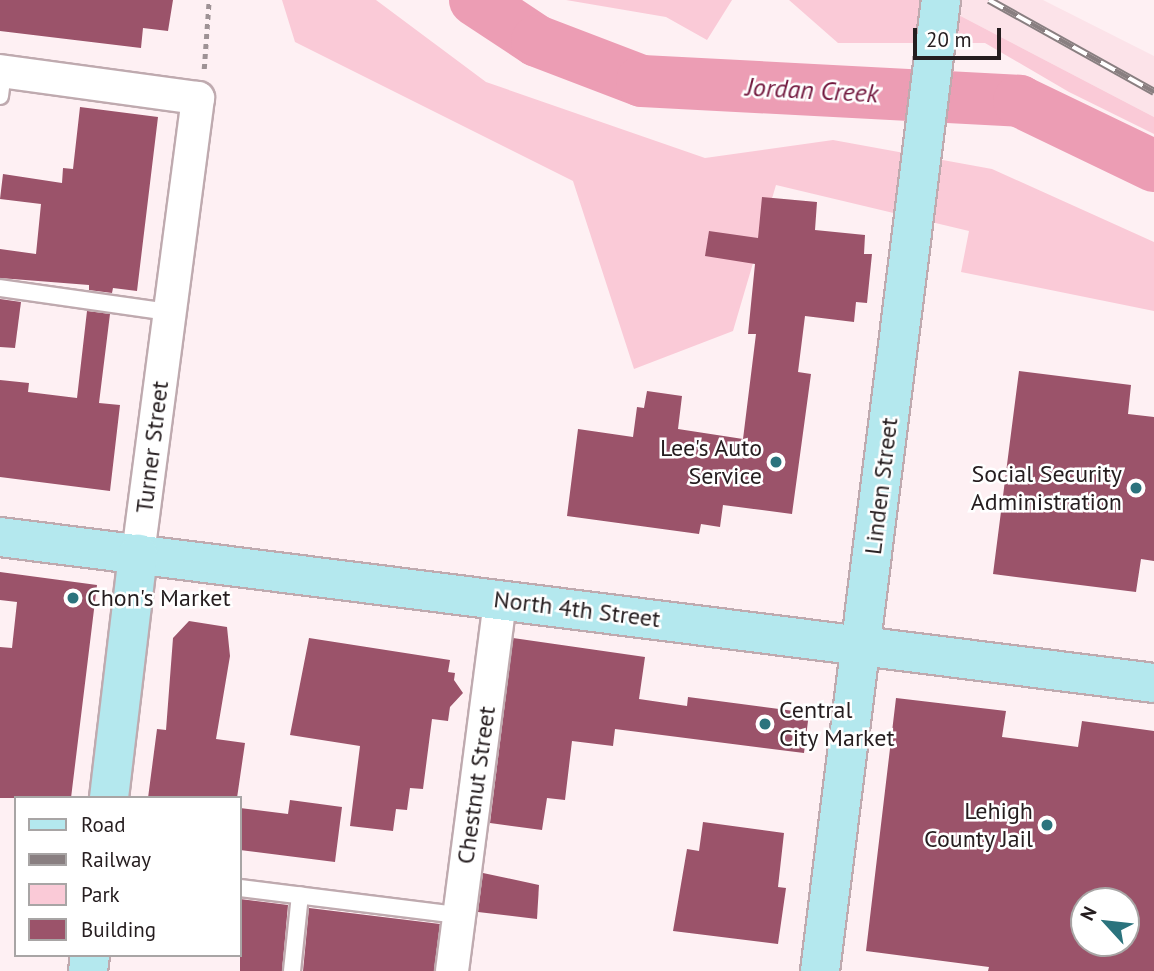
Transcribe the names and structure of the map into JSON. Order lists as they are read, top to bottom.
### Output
{
  "streets": {
    "street": [
      "Turner Street",
      "Linden Street",
      "North 4th Street",
      "Chestnut Street"
    ]
  },
  "crossings": [
    ["Turner Street", "North 4th Street"],
    ["Linden Street", "North 4th Street"],
    ["North 4th Street", "Chestnut Street"]
  ],
  "water": ["Jordan Creek"],
  "places": [
    "Lee's Auto Service",
    "Social Security Administration",
    "Chon's Market",
    "Central City Market",
    "Lehigh County Jail"
  ],
  "legend": [
    "Road",
    "Railway",
    "Park",
    "Building"
  ],
  "scale_bar": "20 m",
  "north": "top left"
}
